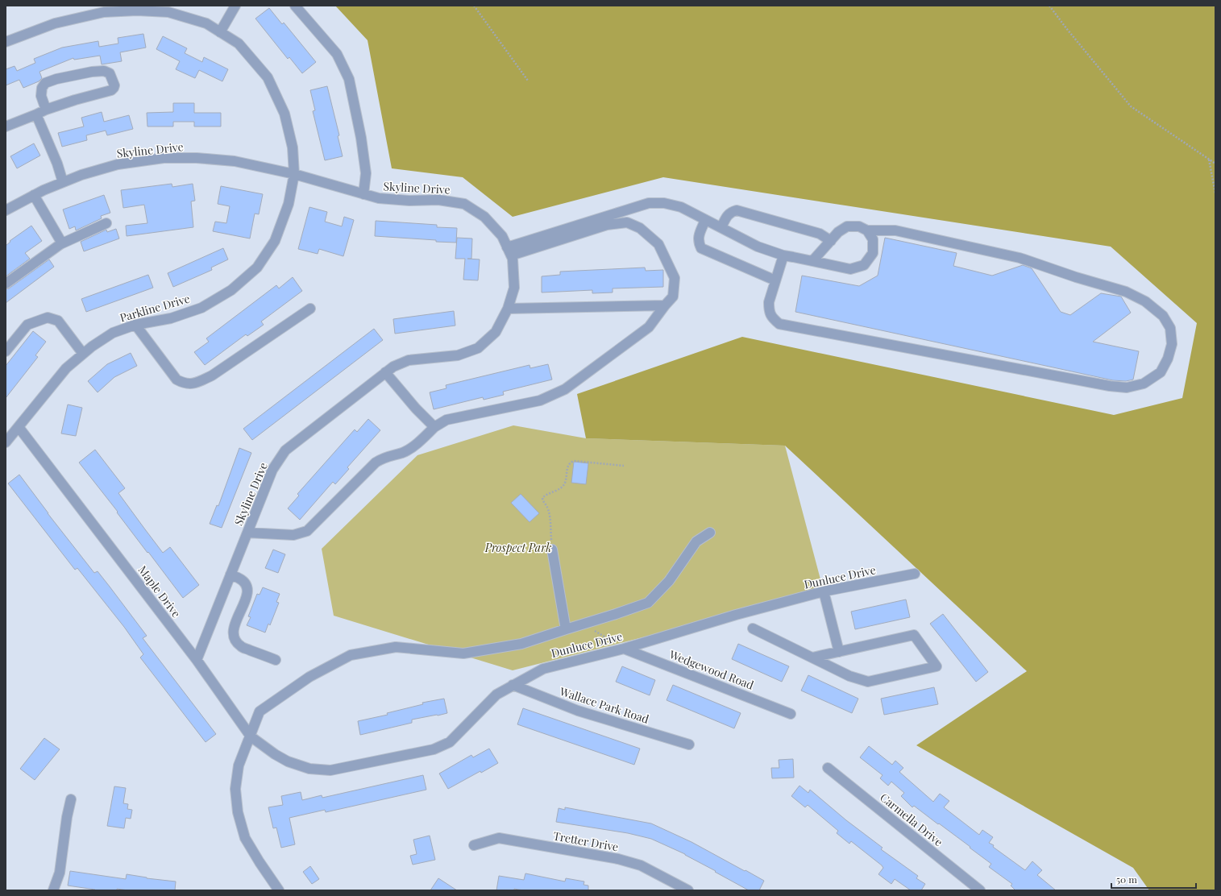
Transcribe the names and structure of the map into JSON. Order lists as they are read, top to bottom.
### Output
{
  "streets": {
    "street": [
      "Skyline Drive",
      "Parkline Drive",
      "Dunluce Drive",
      "Maple Drive",
      "Wedgewood Road",
      "Wallace Park Road",
      "Carmella Drive",
      "Tretter Drive"
    ]
  },
  "crossings": [
    ["Skyline Drive", "Parkline Drive"],
    ["Skyline Drive", "Maple Drive"],
    ["Parkline Drive", "Maple Drive"],
    ["Dunluce Drive", "Maple Drive"],
    ["Dunluce Drive", "Wedgewood Road"],
    ["Dunluce Drive", "Wallace Park Road"]
  ],
  "parks": ["Prospect Park"],
  "scale_bar": "50 m"
}
